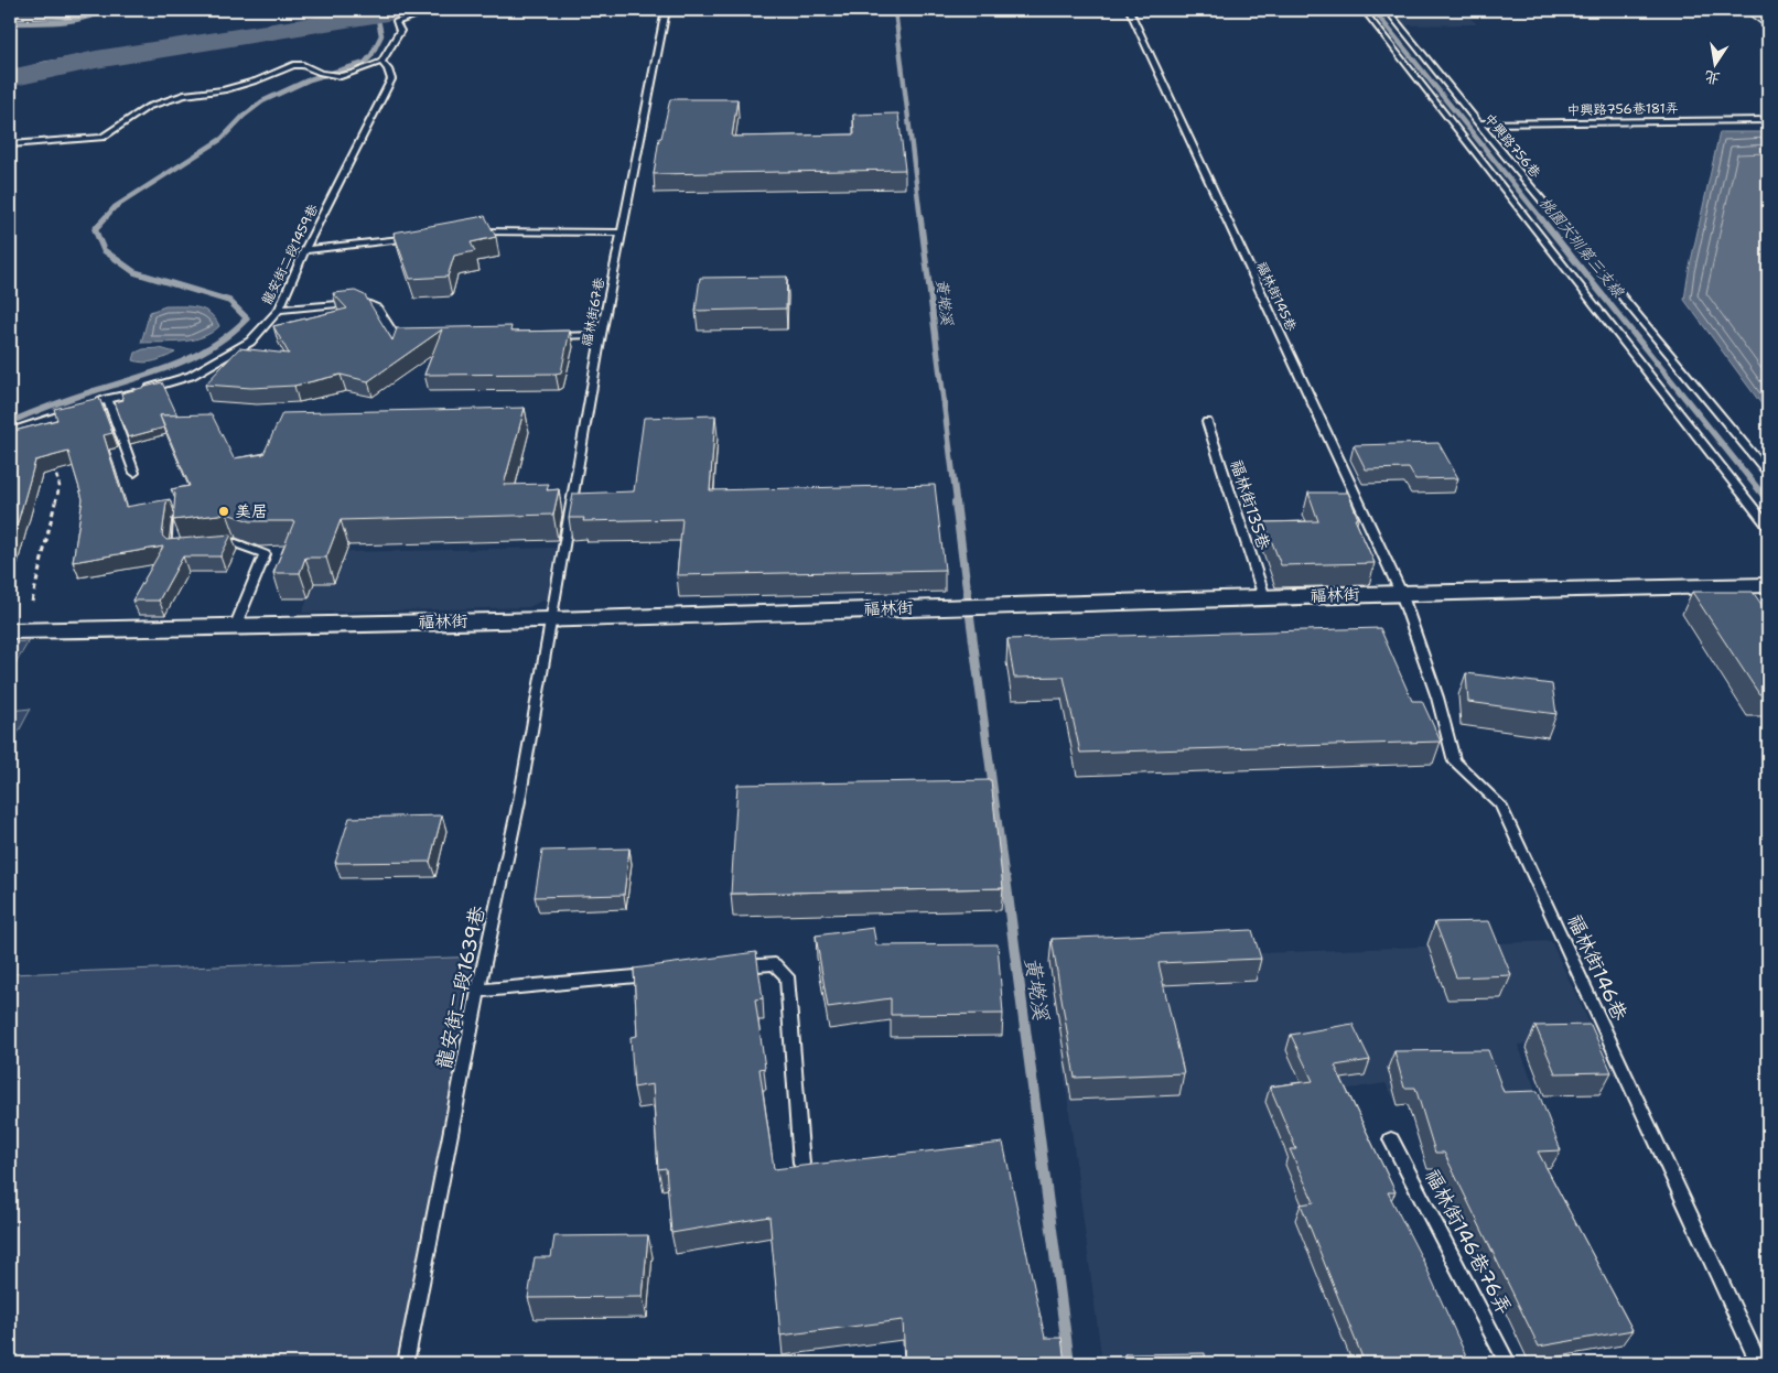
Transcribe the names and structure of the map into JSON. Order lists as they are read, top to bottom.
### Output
{
  "streets": {
    "street": ["福林街"],
    "lane": [
      "中興路756巷181弄",
      "中興路756巷",
      "龍安街二段1459巷",
      "福林街145巷",
      "福林街67巷",
      "福林街135巷",
      "福林街146巷",
      "龍安街二段1639巷",
      "福林街146巷76弄"
    ]
  },
  "crossings": [
    ["中興路756巷181弄", "中興路756巷"],
    ["福林街145巷", "福林街"],
    ["福林街145巷", "福林街146巷"],
    ["福林街67巷", "福林街"],
    ["福林街67巷", "龍安街二段1639巷"],
    ["福林街135巷", "福林街"],
    ["福林街", "福林街146巷"],
    ["福林街", "龍安街二段1639巷"]
  ],
  "water": ["桃園大圳第三支線", "黃墘溪"],
  "places": ["美居"],
  "north": "bottom"
}
